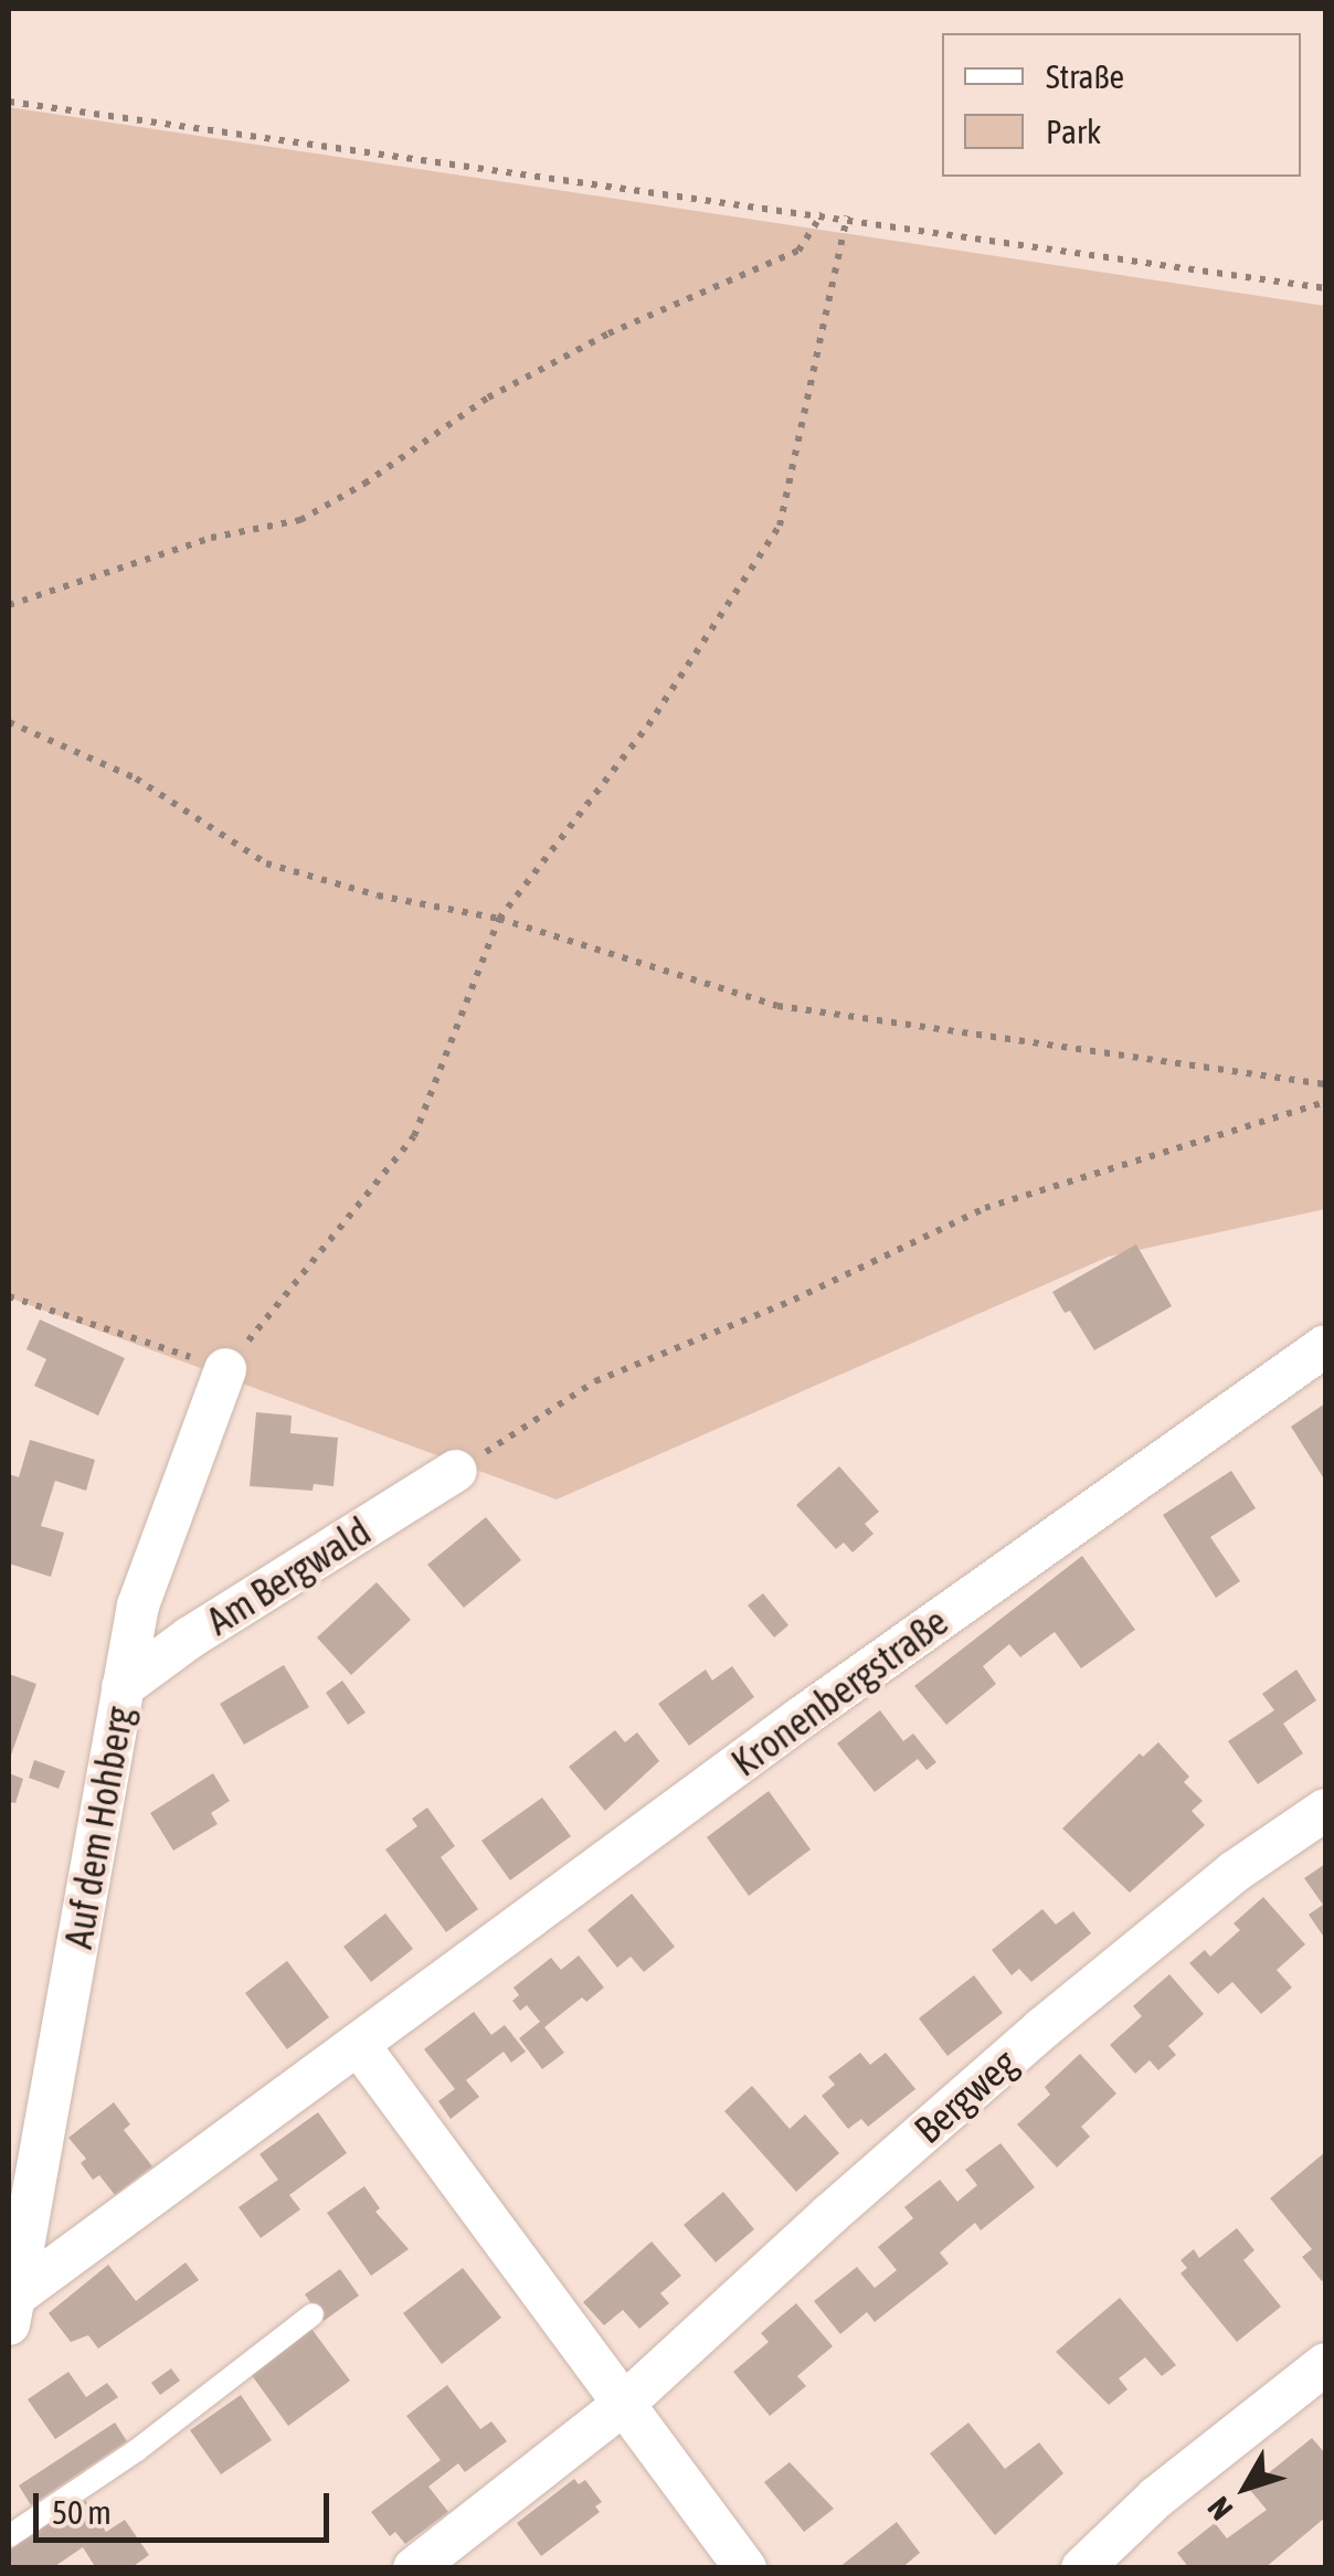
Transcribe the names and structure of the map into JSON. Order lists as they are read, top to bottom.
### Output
{
  "streets": {
    "street": [
      "Am Bergwald",
      "Kronenbergstraße",
      "Auf dem Hohberg",
      "Bergweg"
    ]
  },
  "crossings": [
    ["Am Bergwald", "Auf dem Hohberg"],
    ["Kronenbergstraße", "Auf dem Hohberg"]
  ],
  "legend": ["Straße", "Park"],
  "scale_bar": "50 m",
  "north": "bottom left"
}
